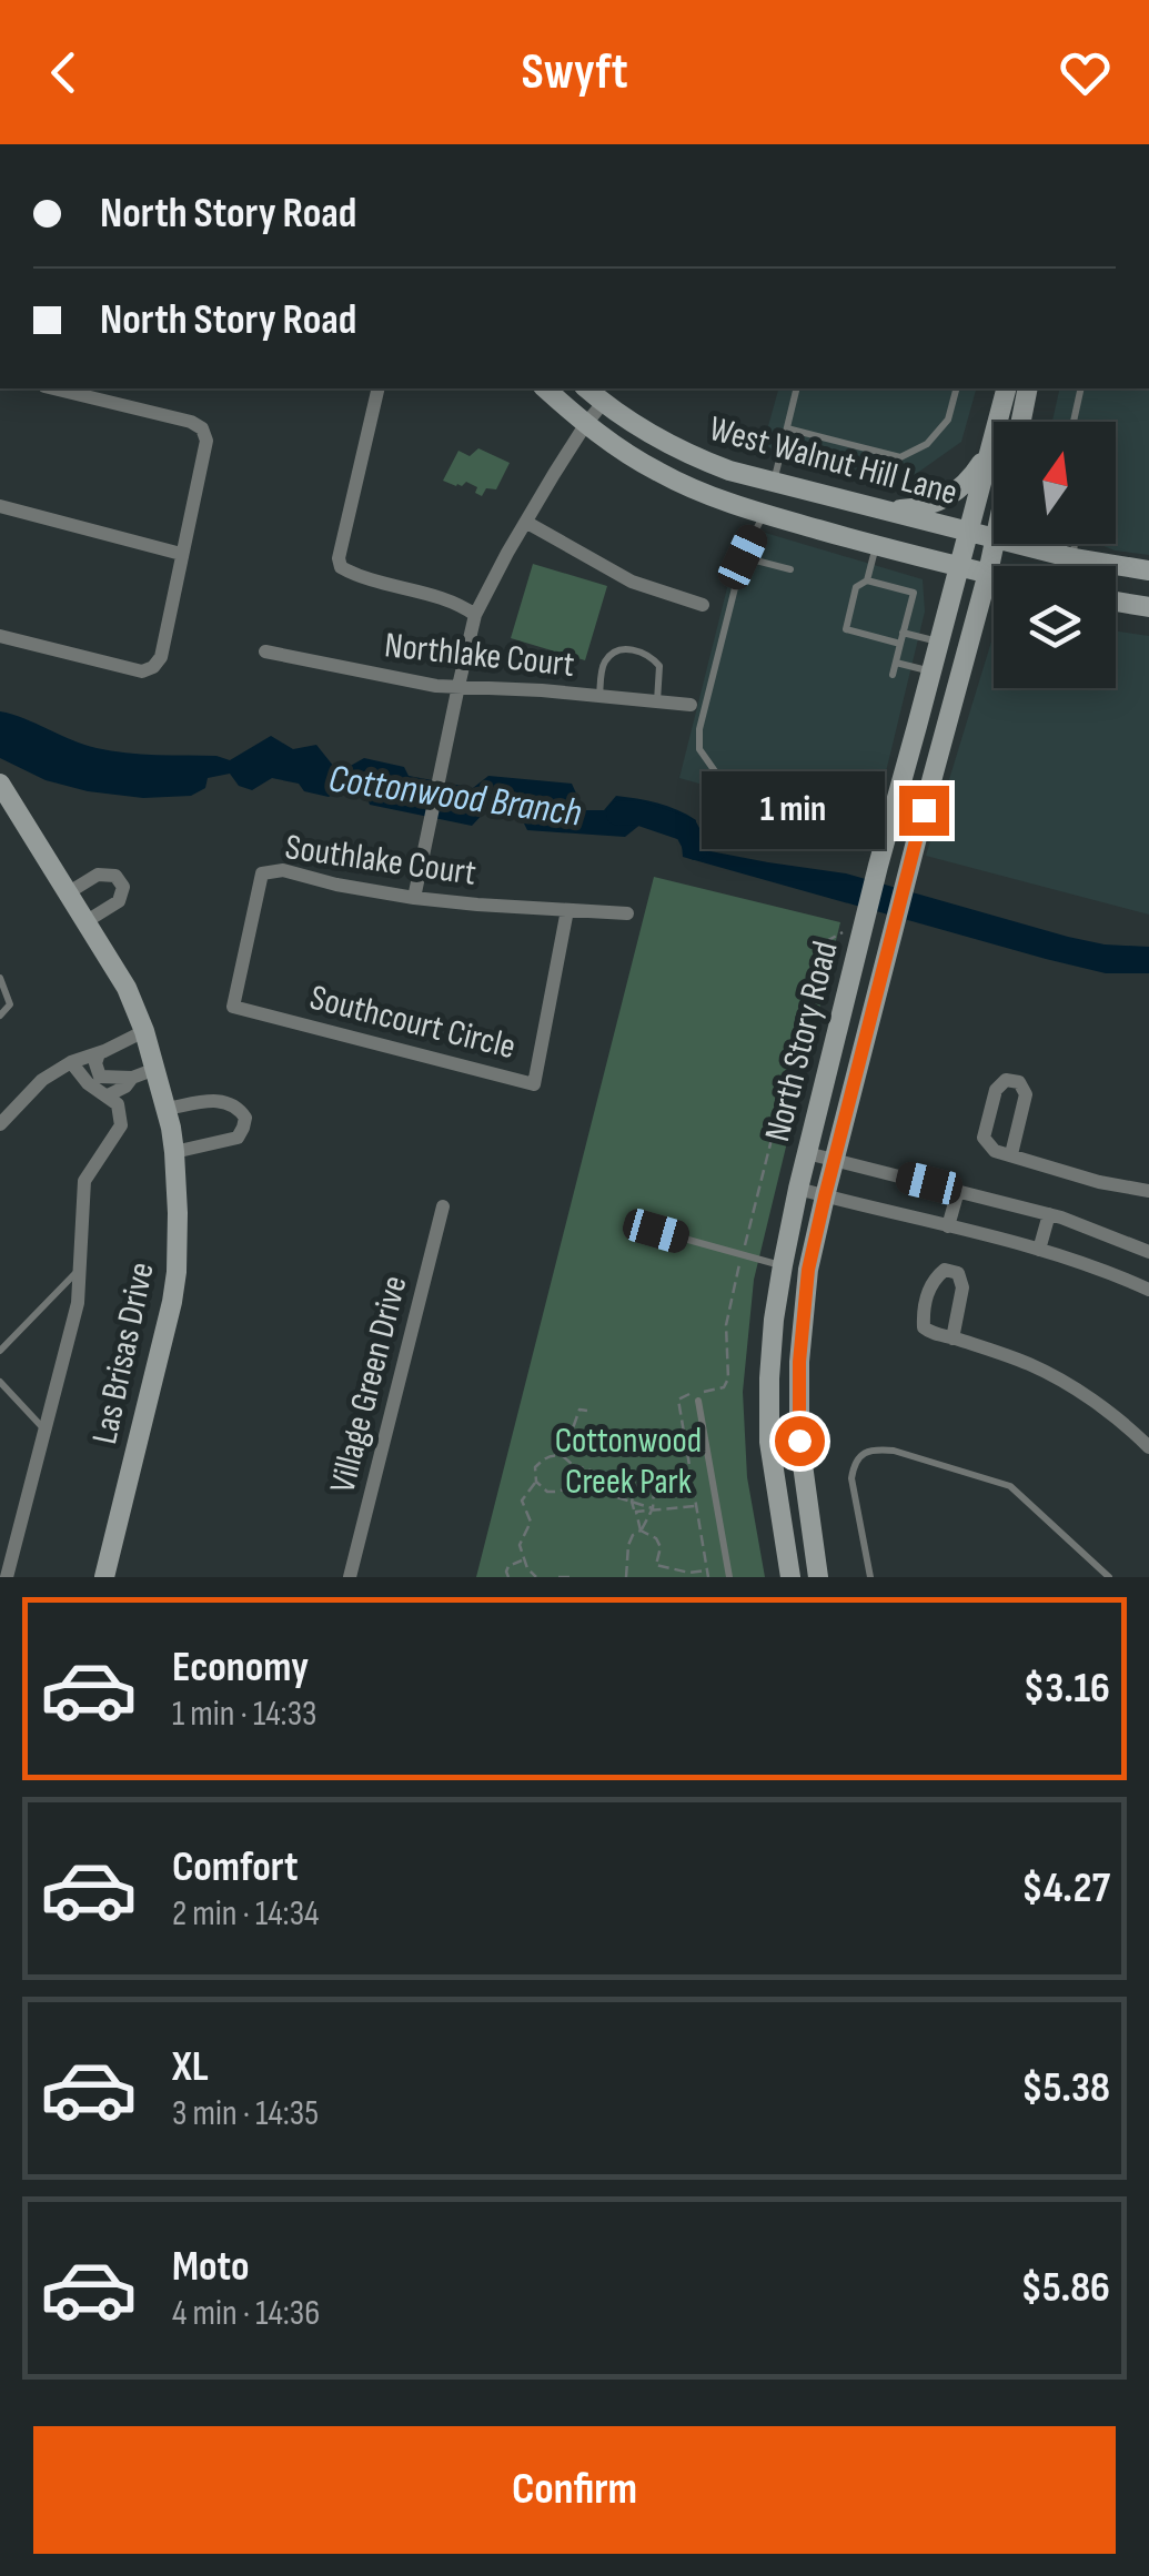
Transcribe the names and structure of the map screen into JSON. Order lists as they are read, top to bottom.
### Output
{
  "streets": {
    "main road": ["West Walnut Hill Lane", "North Story Road", "Las Brisas Drive"],
    "street": [
      "Northlake Court",
      "Southlake Court",
      "Southcourt Circle",
      "Village Green Drive"
    ]
  },
  "crossings": [
    ["West Walnut Hill Lane", "North Story Road"],
    ["Southlake Court", "Southcourt Circle"]
  ],
  "water": ["Cottonwood Branch"],
  "parks": ["Cottonwood Creek Park"],
  "north": "top",
  "page": {
    "header": "Swyft",
    "banner": ["North Story Road", "North Story Road"],
    "bubble": "1 min",
    "list": [
      {
        "name": "Economy",
        "note": "1 min · 14:33",
        "value": "$3.16"
      },
      {
        "name": "Comfort",
        "note": "2 min · 14:34",
        "value": "$4.27"
      },
      {
        "name": "XL",
        "note": "3 min · 14:35",
        "value": "$5.38"
      },
      {
        "name": "Moto",
        "note": "4 min · 14:36",
        "value": "$5.86"
      }
    ],
    "buttons": "Confirm"
  }
}
